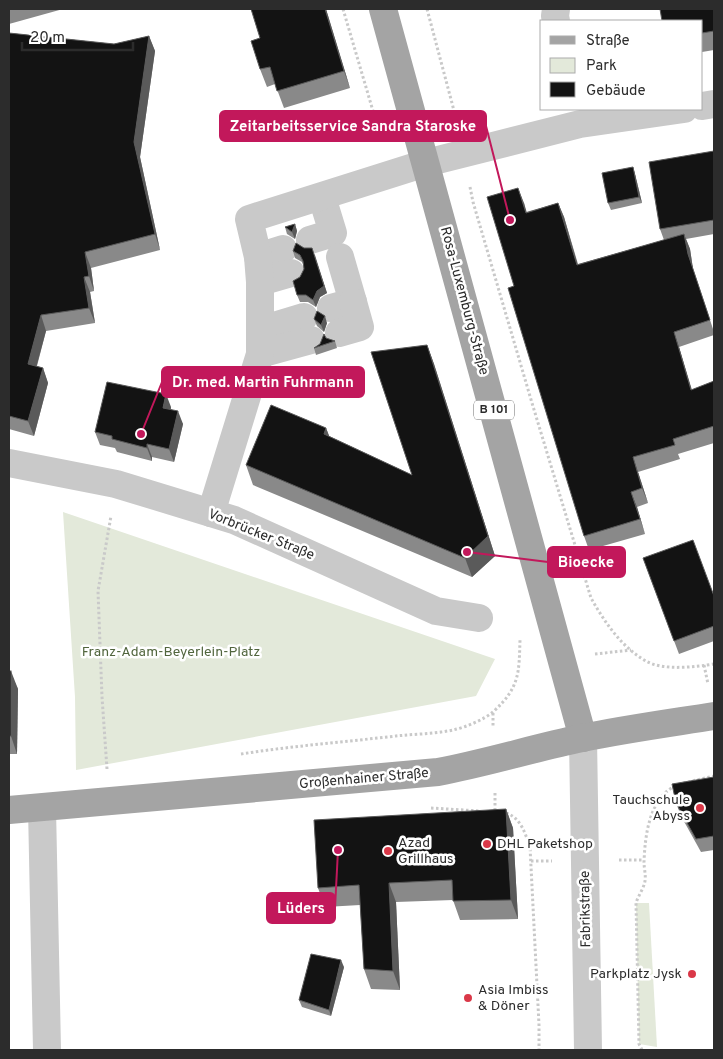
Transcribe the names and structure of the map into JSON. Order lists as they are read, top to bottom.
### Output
{
  "streets": {
    "main road": ["Rosa-Luxemburg-Straße", "B 101", "Großenhainer Straße"],
    "street": ["Vorbrücker Straße", "Fabrikstraße"]
  },
  "crossings": [
    ["Rosa-Luxemburg-Straße", "Großenhainer Straße"],
    ["Rosa-Luxemburg-Straße", "Fabrikstraße"],
    ["Großenhainer Straße", "Fabrikstraße"]
  ],
  "parks": ["Franz-Adam-Beyerlein-Platz"],
  "places": [
    "Zeitarbeitsservice Sandra Staroske",
    "Dr. med. Martin Fuhrmann",
    "Bioecke",
    "Tauchschule Abyss",
    "DHL Paketshop",
    "Lüders",
    "Azad Grillhaus",
    "Parkplatz Jysk",
    "Asia Imbiss & Döner"
  ],
  "legend": ["Straße", "Park", "Gebäude"],
  "scale_bar": "20 m"
}
